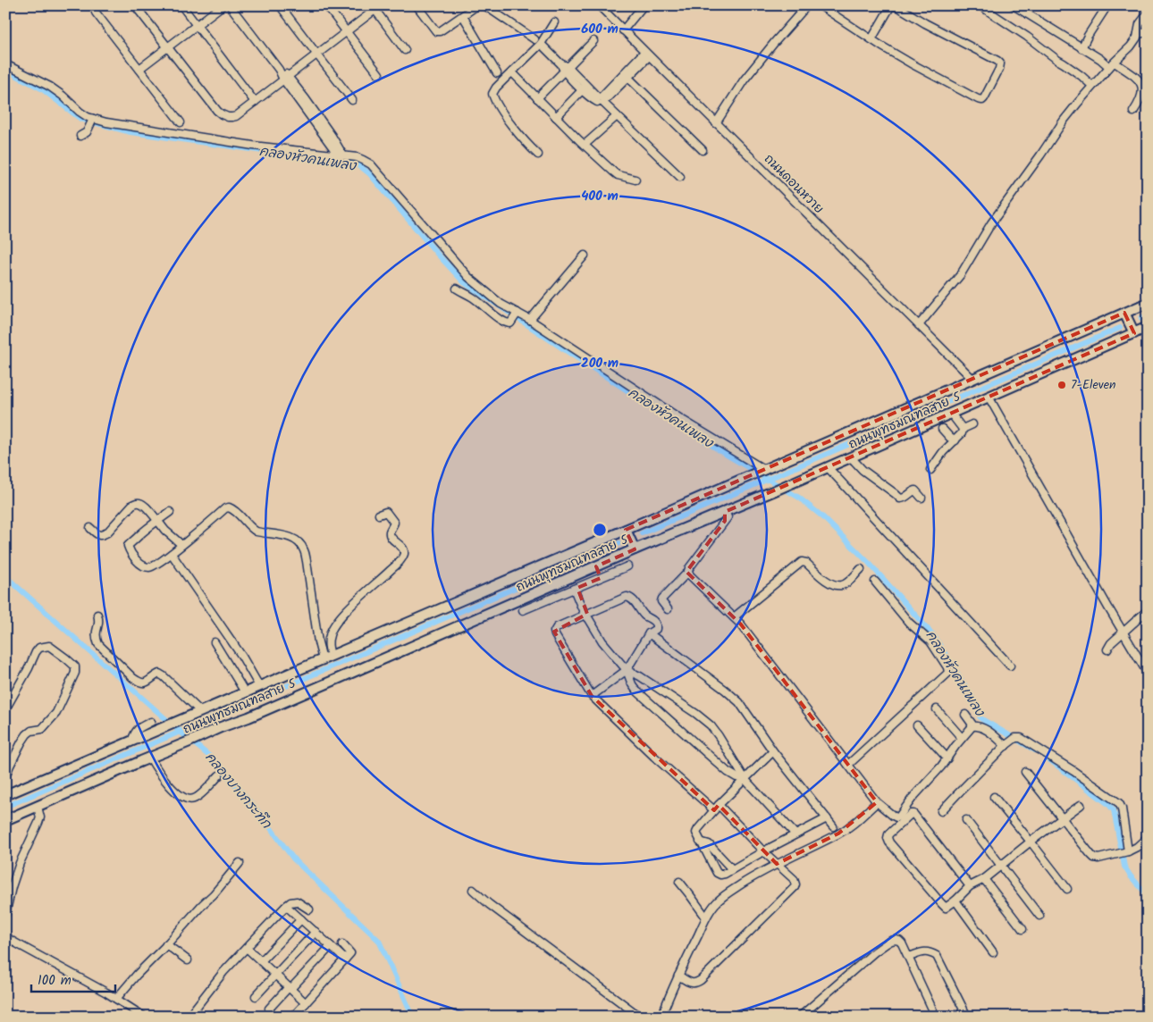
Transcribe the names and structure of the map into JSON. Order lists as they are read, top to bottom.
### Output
{
  "streets": {
    "main road": ["ถนนพุทธมณฑลสาย 5"],
    "street": ["ถนนดอนหวาย"]
  },
  "crossings": [
    ["ถนนดอนหวาย", "ถนนพุทธมณฑลสาย 5"]
  ],
  "water": ["คลองหัวคนเพลง", "คลองบางกระทึก"],
  "places": ["7-Eleven"],
  "scale_bar": "100 m",
  "rings": ["600 m", "400 m", "200 m"]
}
